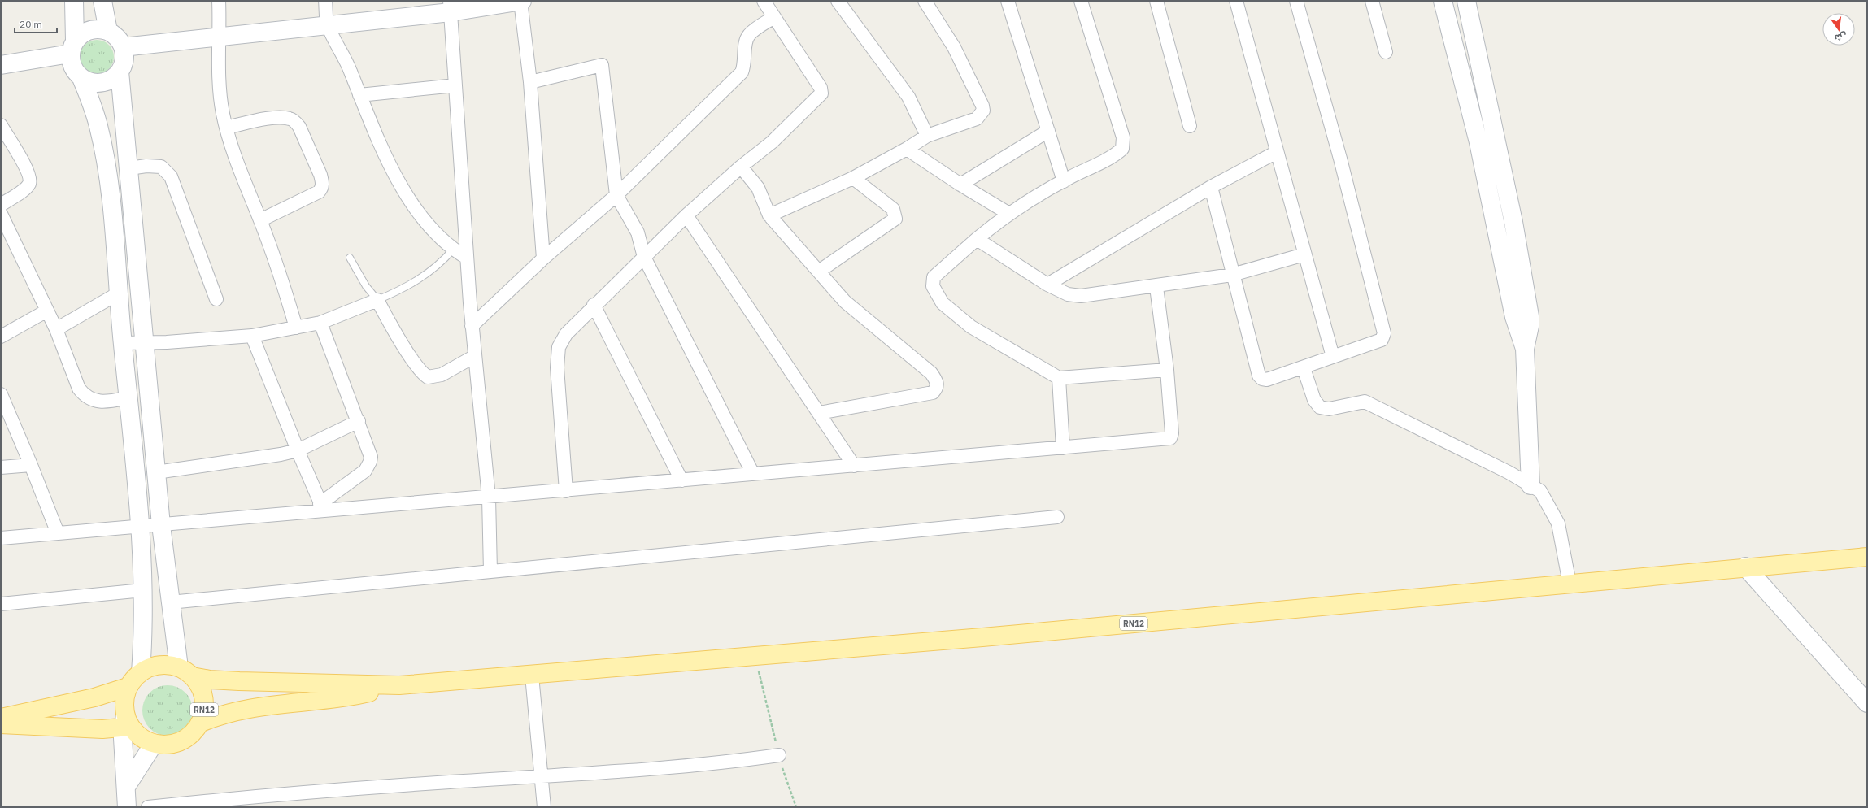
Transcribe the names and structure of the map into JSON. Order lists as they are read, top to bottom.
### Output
{
  "streets": {
    "main road": ["RN12"]
  },
  "scale_bar": "20 m",
  "north": "bottom"
}
